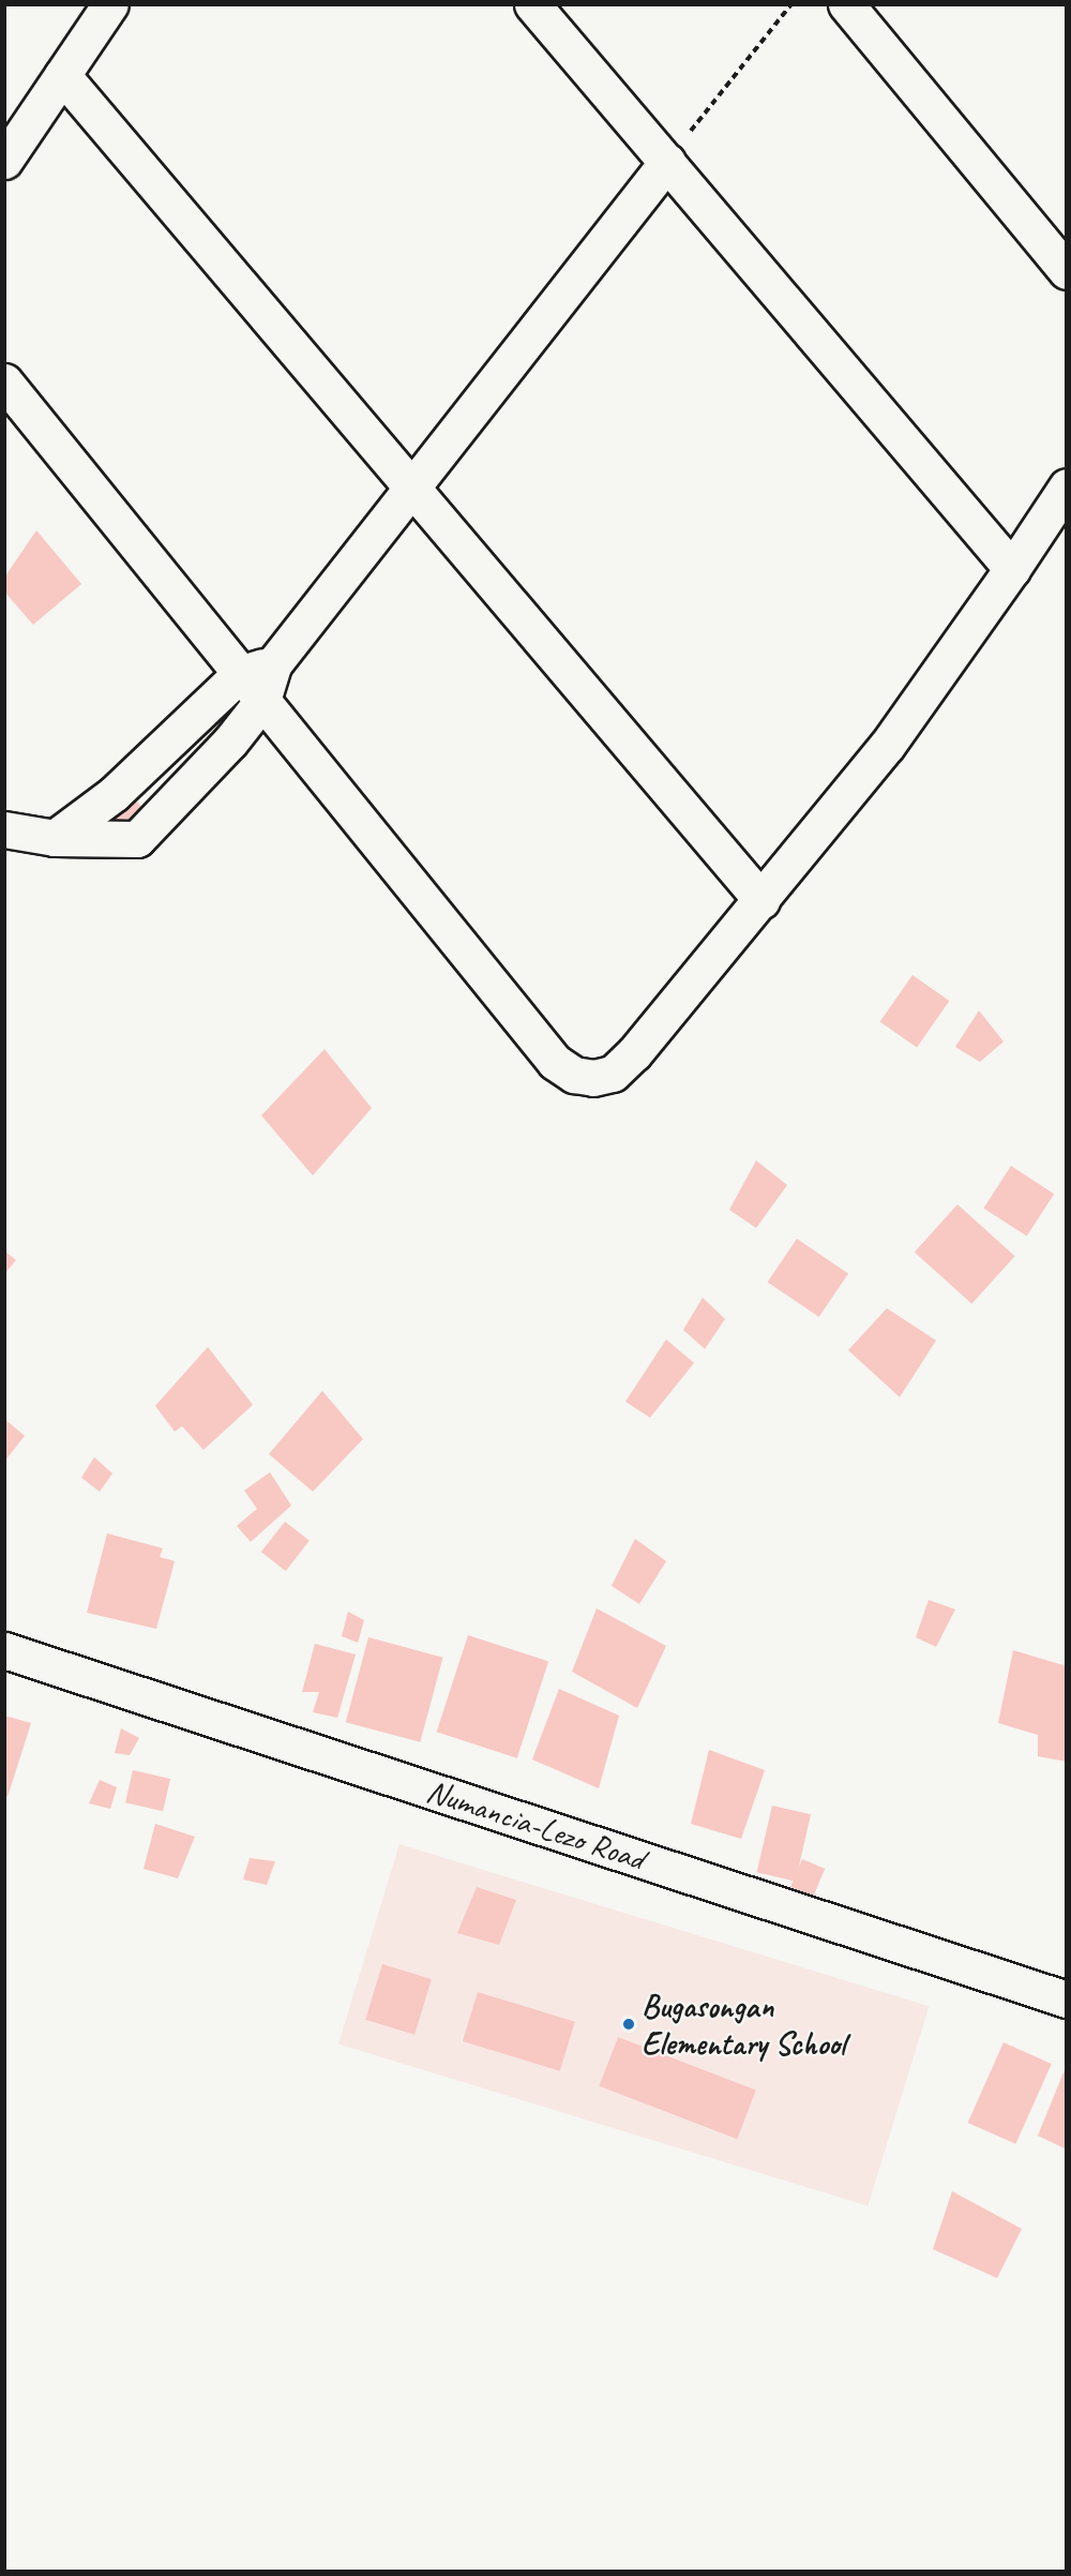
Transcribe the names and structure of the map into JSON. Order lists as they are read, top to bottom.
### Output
{
  "streets": {
    "street": ["Numancia-Lezo Road"]
  },
  "places": ["Bugasongan Elementary School"]
}
